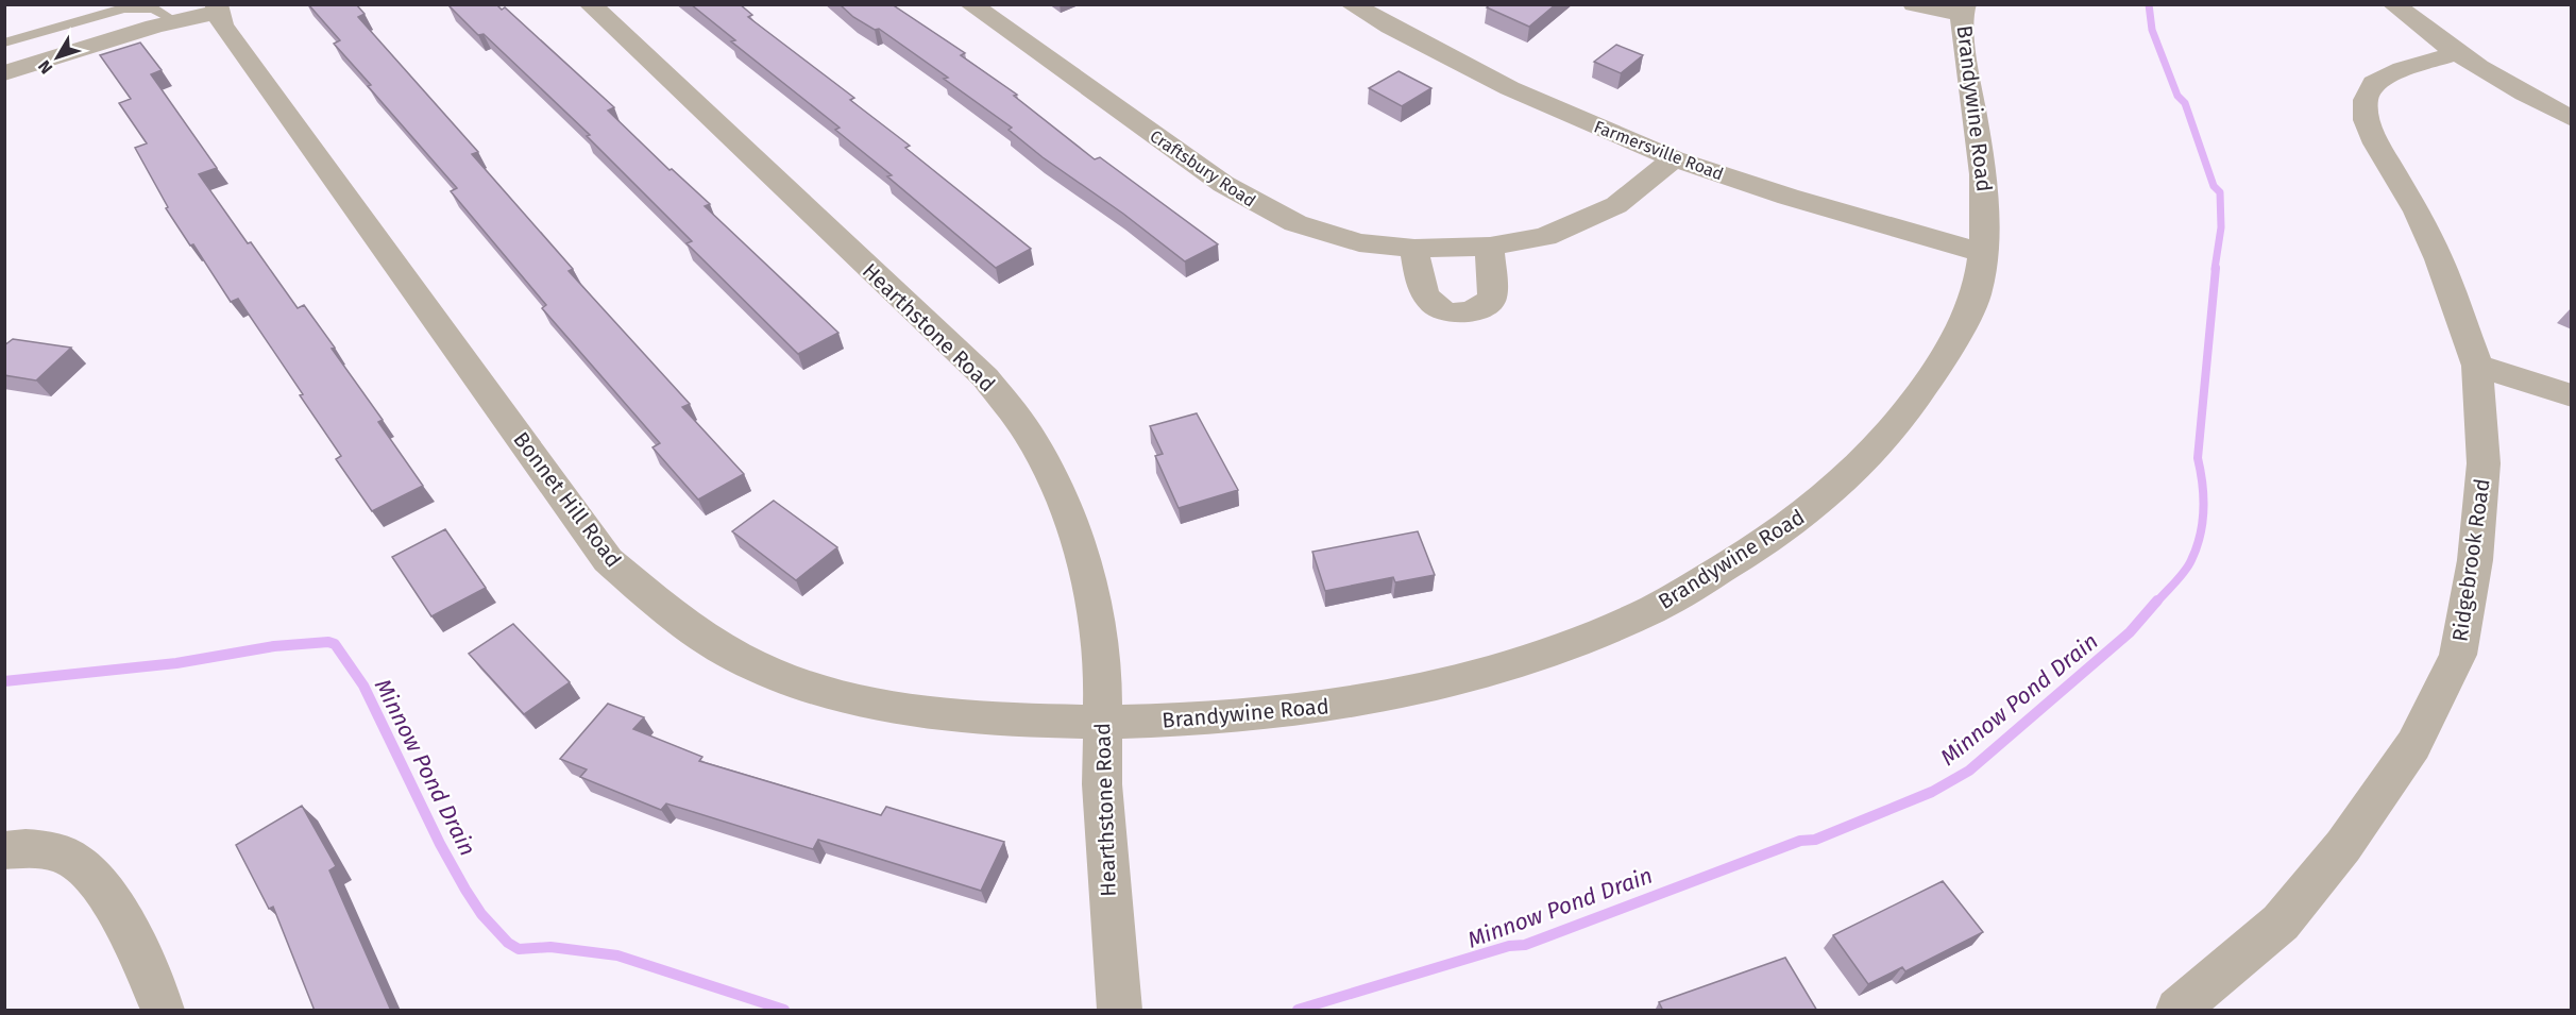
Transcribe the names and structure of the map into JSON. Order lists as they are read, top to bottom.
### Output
{
  "streets": {
    "street": [
      "Brandywine Road",
      "Farmersville Road",
      "Craftsbury Road",
      "Hearthstone Road",
      "Bonnet Hill Road",
      "Ridgebrook Road"
    ]
  },
  "crossings": [
    ["Brandywine Road", "Farmersville Road"],
    ["Brandywine Road", "Hearthstone Road"],
    ["Brandywine Road", "Bonnet Hill Road"],
    ["Farmersville Road", "Craftsbury Road"],
    ["Hearthstone Road", "Bonnet Hill Road"]
  ],
  "water": ["Minnow Pond Drain"],
  "north": "bottom left"
}
